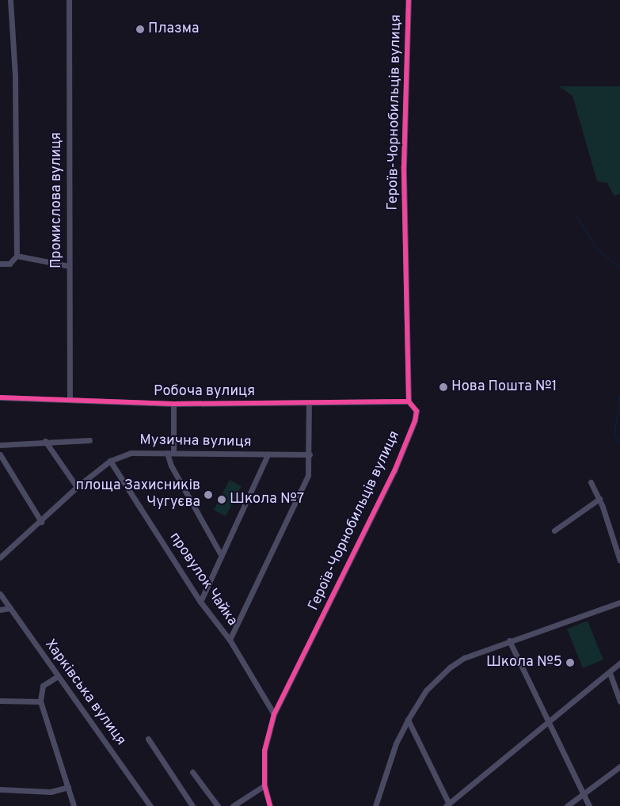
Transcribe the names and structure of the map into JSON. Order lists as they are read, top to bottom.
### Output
{
  "streets": {
    "street": [
      "Героїв-Чорнобильців вулиця",
      "Промислова вулиця",
      "Робоча вулиця",
      "Музична вулиця",
      "провулок Чайка",
      "Харківська вулиця"
    ]
  },
  "crossings": [
    ["Героїв-Чорнобильців вулиця", "Робоча вулиця"],
    ["Героїв-Чорнобильців вулиця", "провулок Чайка"],
    ["Промислова вулиця", "Робоча вулиця"],
    ["Музична вулиця", "провулок Чайка"]
  ],
  "places": [
    "Плазма",
    "Нова Пошта №1",
    "площа Захисників Чугуєва",
    "Школа №7",
    "Школа №5"
  ]
}
